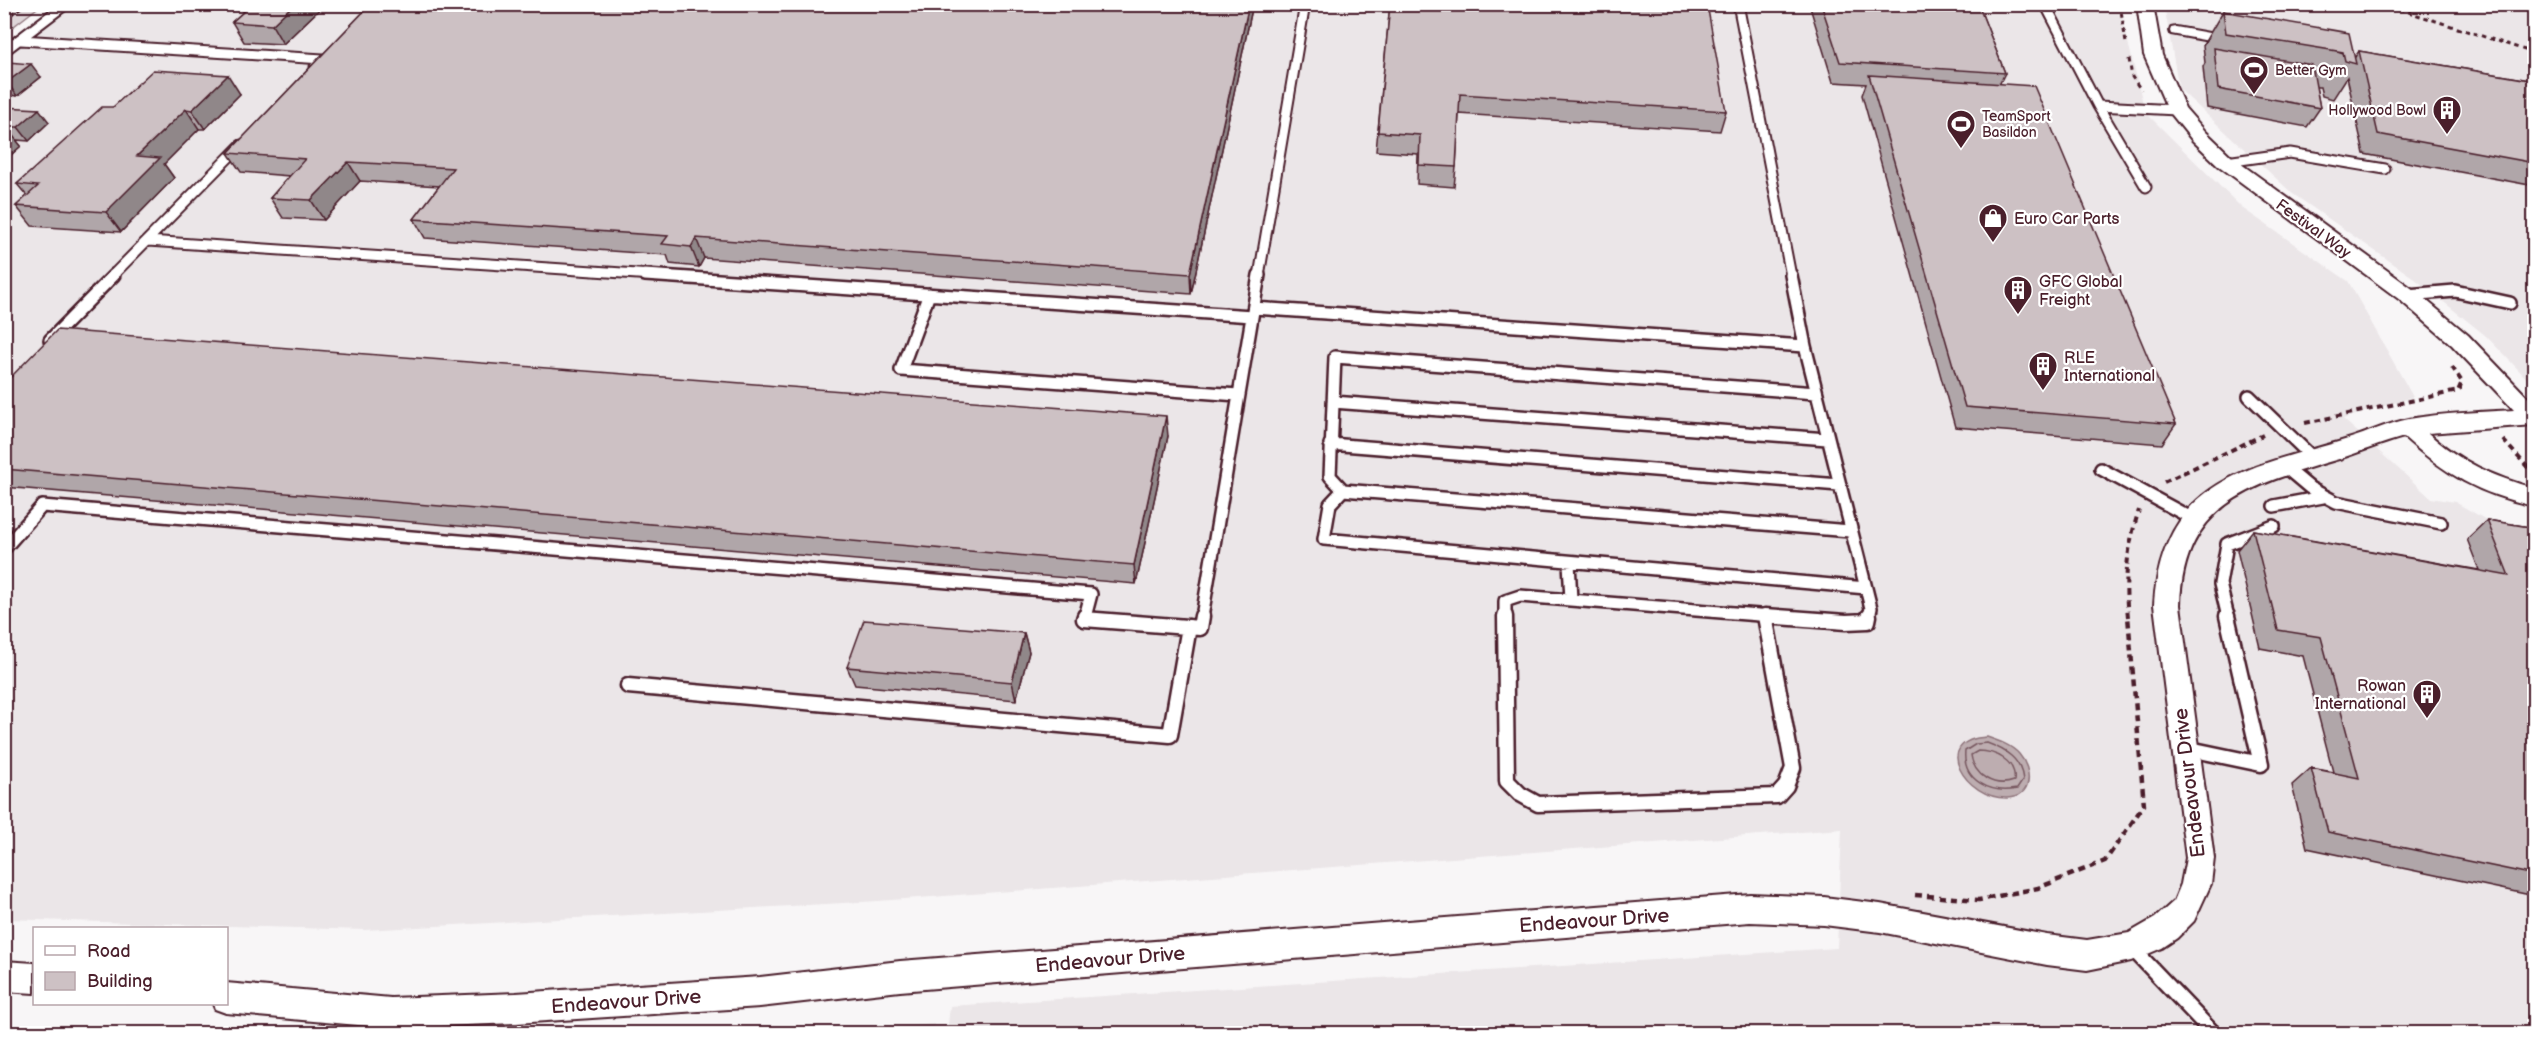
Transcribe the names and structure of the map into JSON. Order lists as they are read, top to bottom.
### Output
{
  "streets": {
    "street": ["Festival Way", "Endeavour Drive"]
  },
  "crossings": [
    ["Festival Way", "Endeavour Drive"]
  ],
  "places": {
    "sports": ["Better Gym", "TeamSport Basildon"],
    "building": [
      "Hollywood Bowl",
      "GFC Global Freight",
      "RLE International",
      "Rowan International"
    ],
    "shop": ["Euro Car Parts"]
  },
  "legend": ["Road", "Building"]
}
